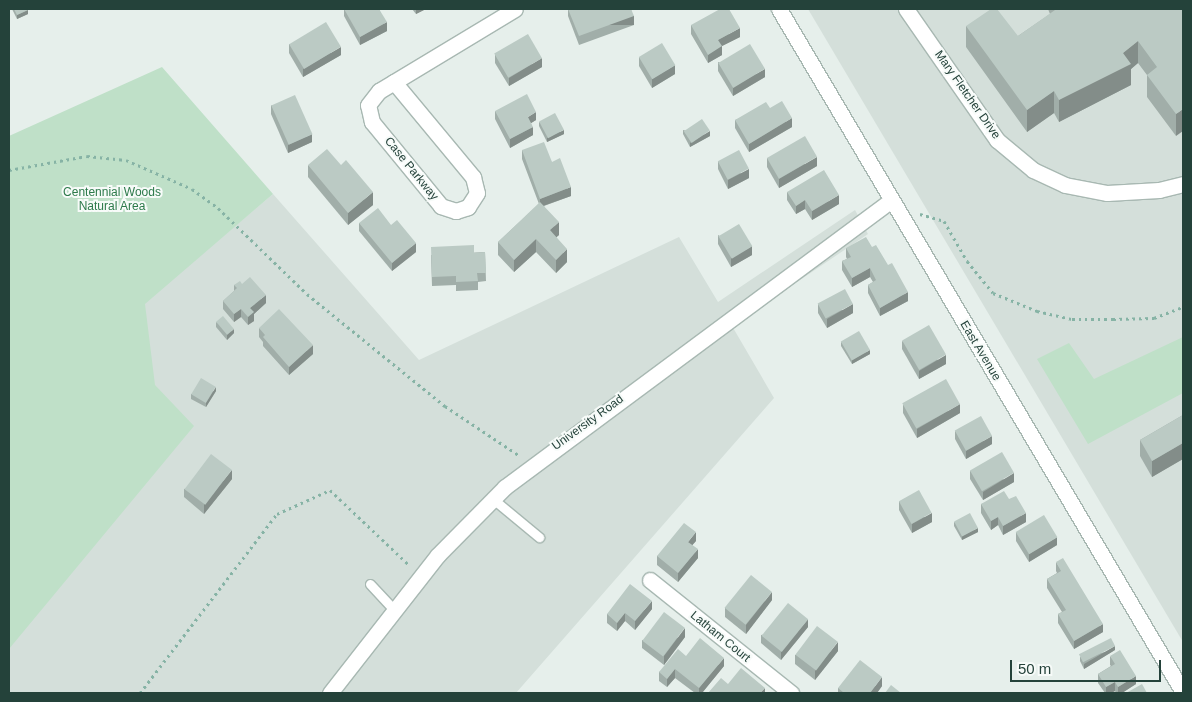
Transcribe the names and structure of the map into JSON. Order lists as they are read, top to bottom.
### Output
{
  "streets": {
    "street": [
      "Mary Fletcher Drive",
      "Case Parkway",
      "East Avenue",
      "University Road",
      "Latham Court"
    ]
  },
  "crossings": [
    ["East Avenue", "University Road"]
  ],
  "parks": ["Centennial Woods Natural Area"],
  "scale_bar": "50 m"
}
